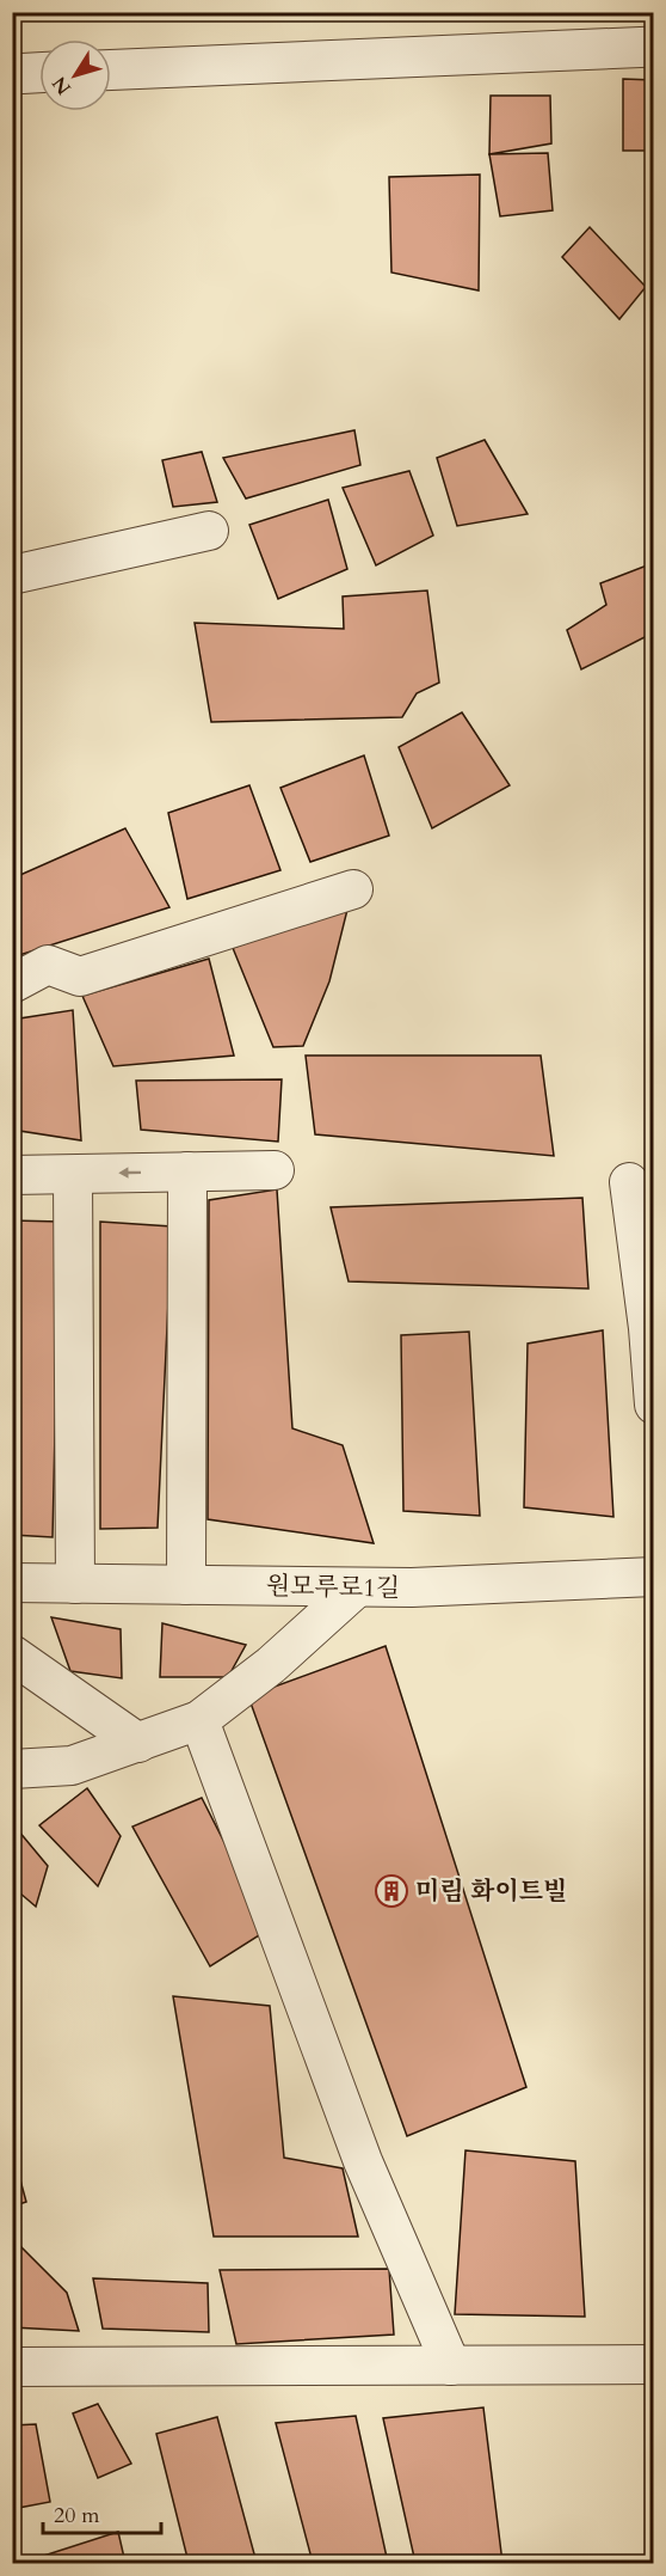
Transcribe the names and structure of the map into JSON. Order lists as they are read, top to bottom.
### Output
{
  "streets": {
    "street": ["원모루로1길"]
  },
  "places": {
    "building": ["미림 화이트빌"]
  },
  "scale_bar": "20 m",
  "north": "bottom left"
}
